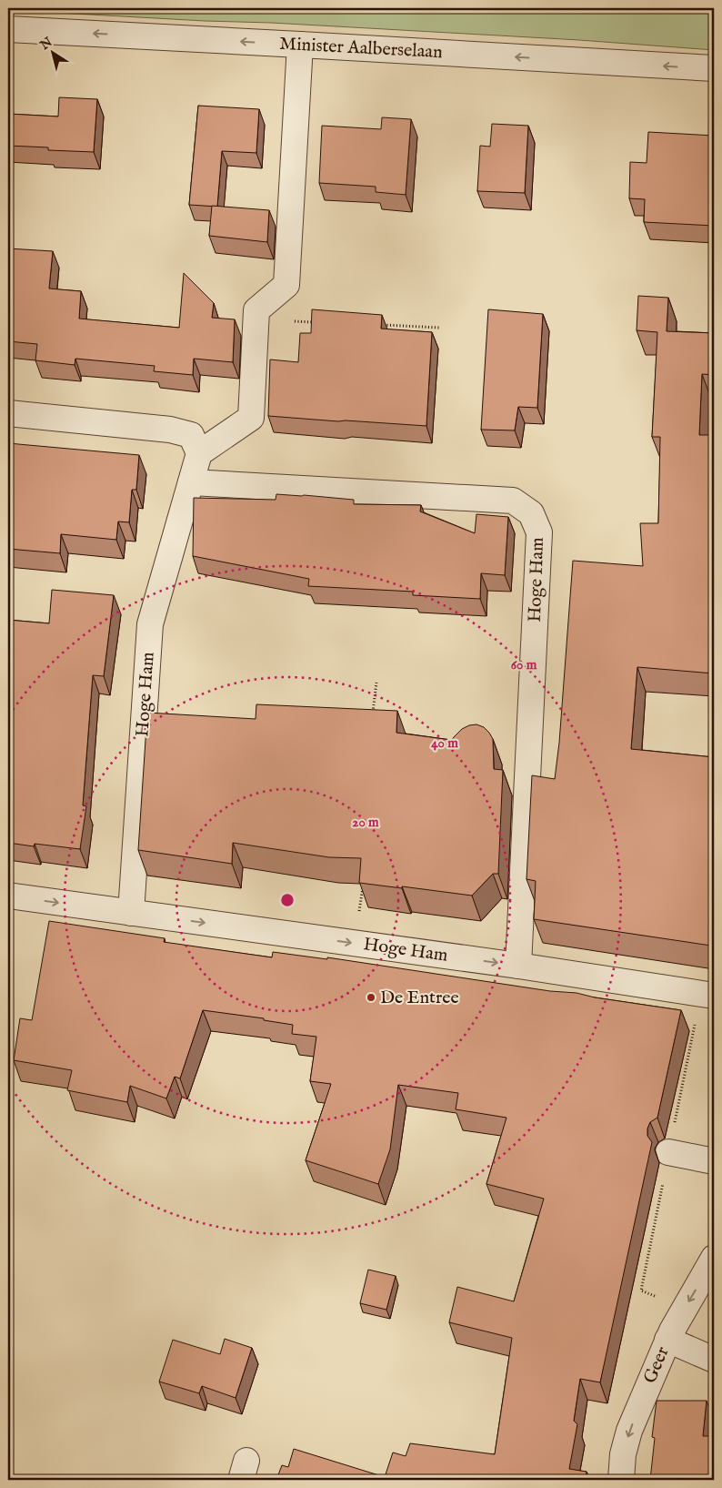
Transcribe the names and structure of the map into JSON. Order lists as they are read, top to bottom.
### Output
{
  "streets": {
    "street": ["Minister Aalberselaan", "Hoge Ham", "Geer"]
  },
  "one_way": ["Minister Aalberselaan", "Geer"],
  "places": ["De Entree"],
  "north": "top left",
  "rings": ["60 m", "40 m", "20 m"]
}
